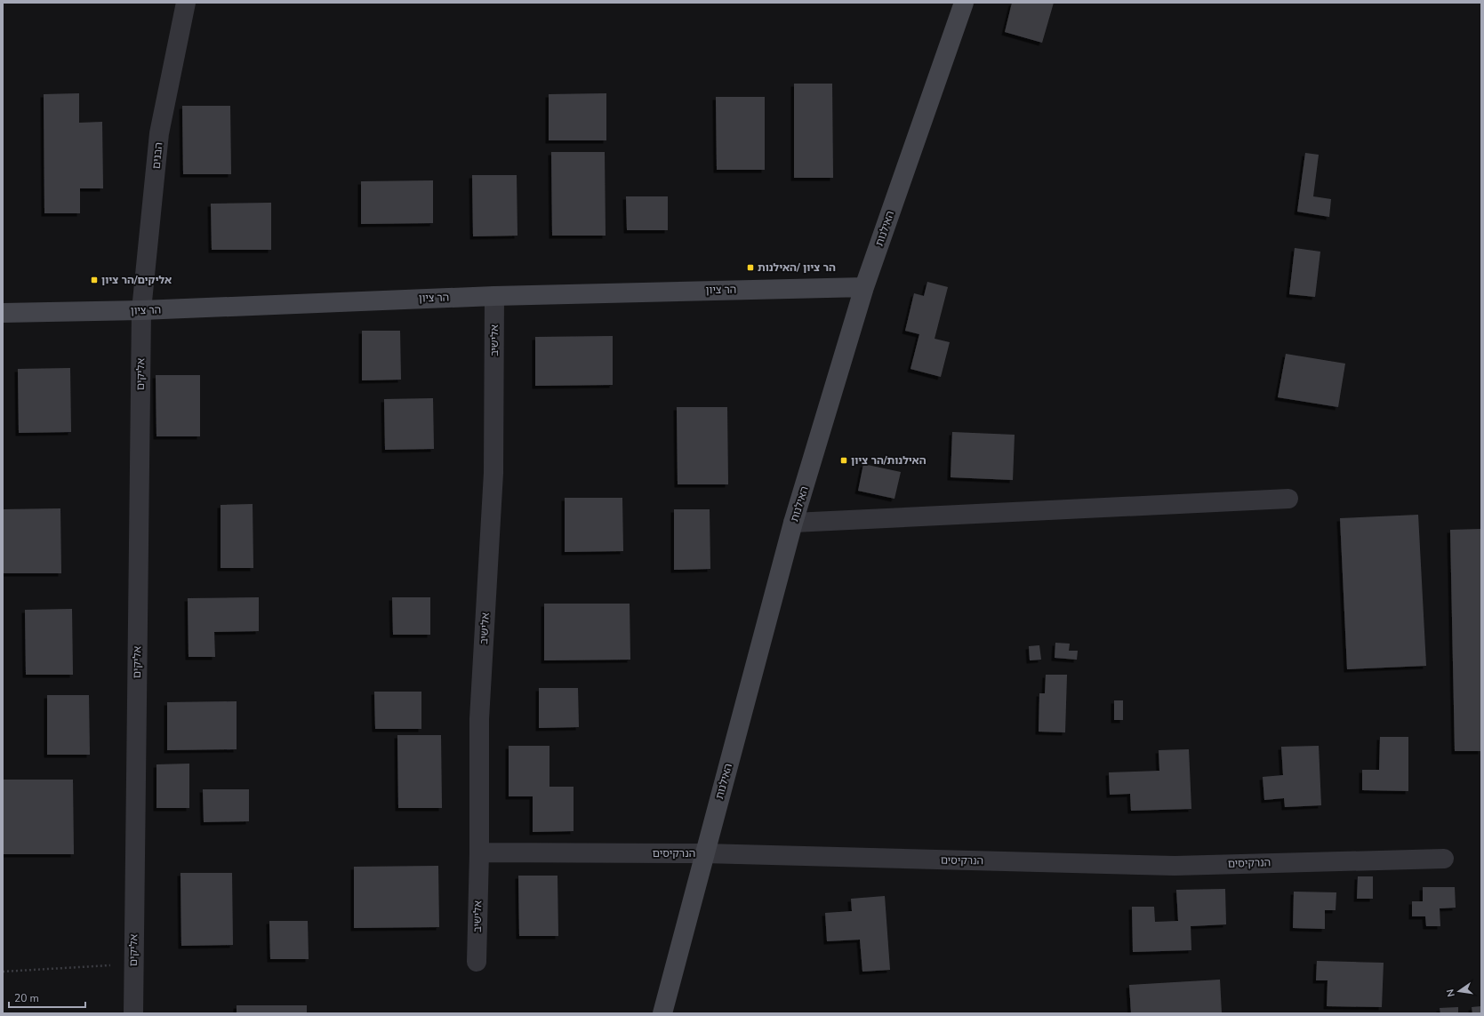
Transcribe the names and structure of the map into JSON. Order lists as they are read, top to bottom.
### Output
{
  "streets": {
    "main road": ["האילנות", "הר ציון"],
    "street": [
      "הבנים",
      "אלישיב",
      "אליקים",
      "הנרקיסים"
    ]
  },
  "crossings": [
    ["הבנים", "הר ציון"],
    ["הבנים", "אליקים"],
    ["האילנות", "הר ציון"],
    ["האילנות", "הנרקיסים"],
    ["הר ציון", "אלישיב"],
    ["הר ציון", "אליקים"],
    ["אלישיב", "הנרקיסים"]
  ],
  "places": {
    "transit": ["הר ציון /האילנות", "אליקים/הר ציון", "האילנות/הר ציון"]
  },
  "scale_bar": "20 m",
  "north": "left"
}
